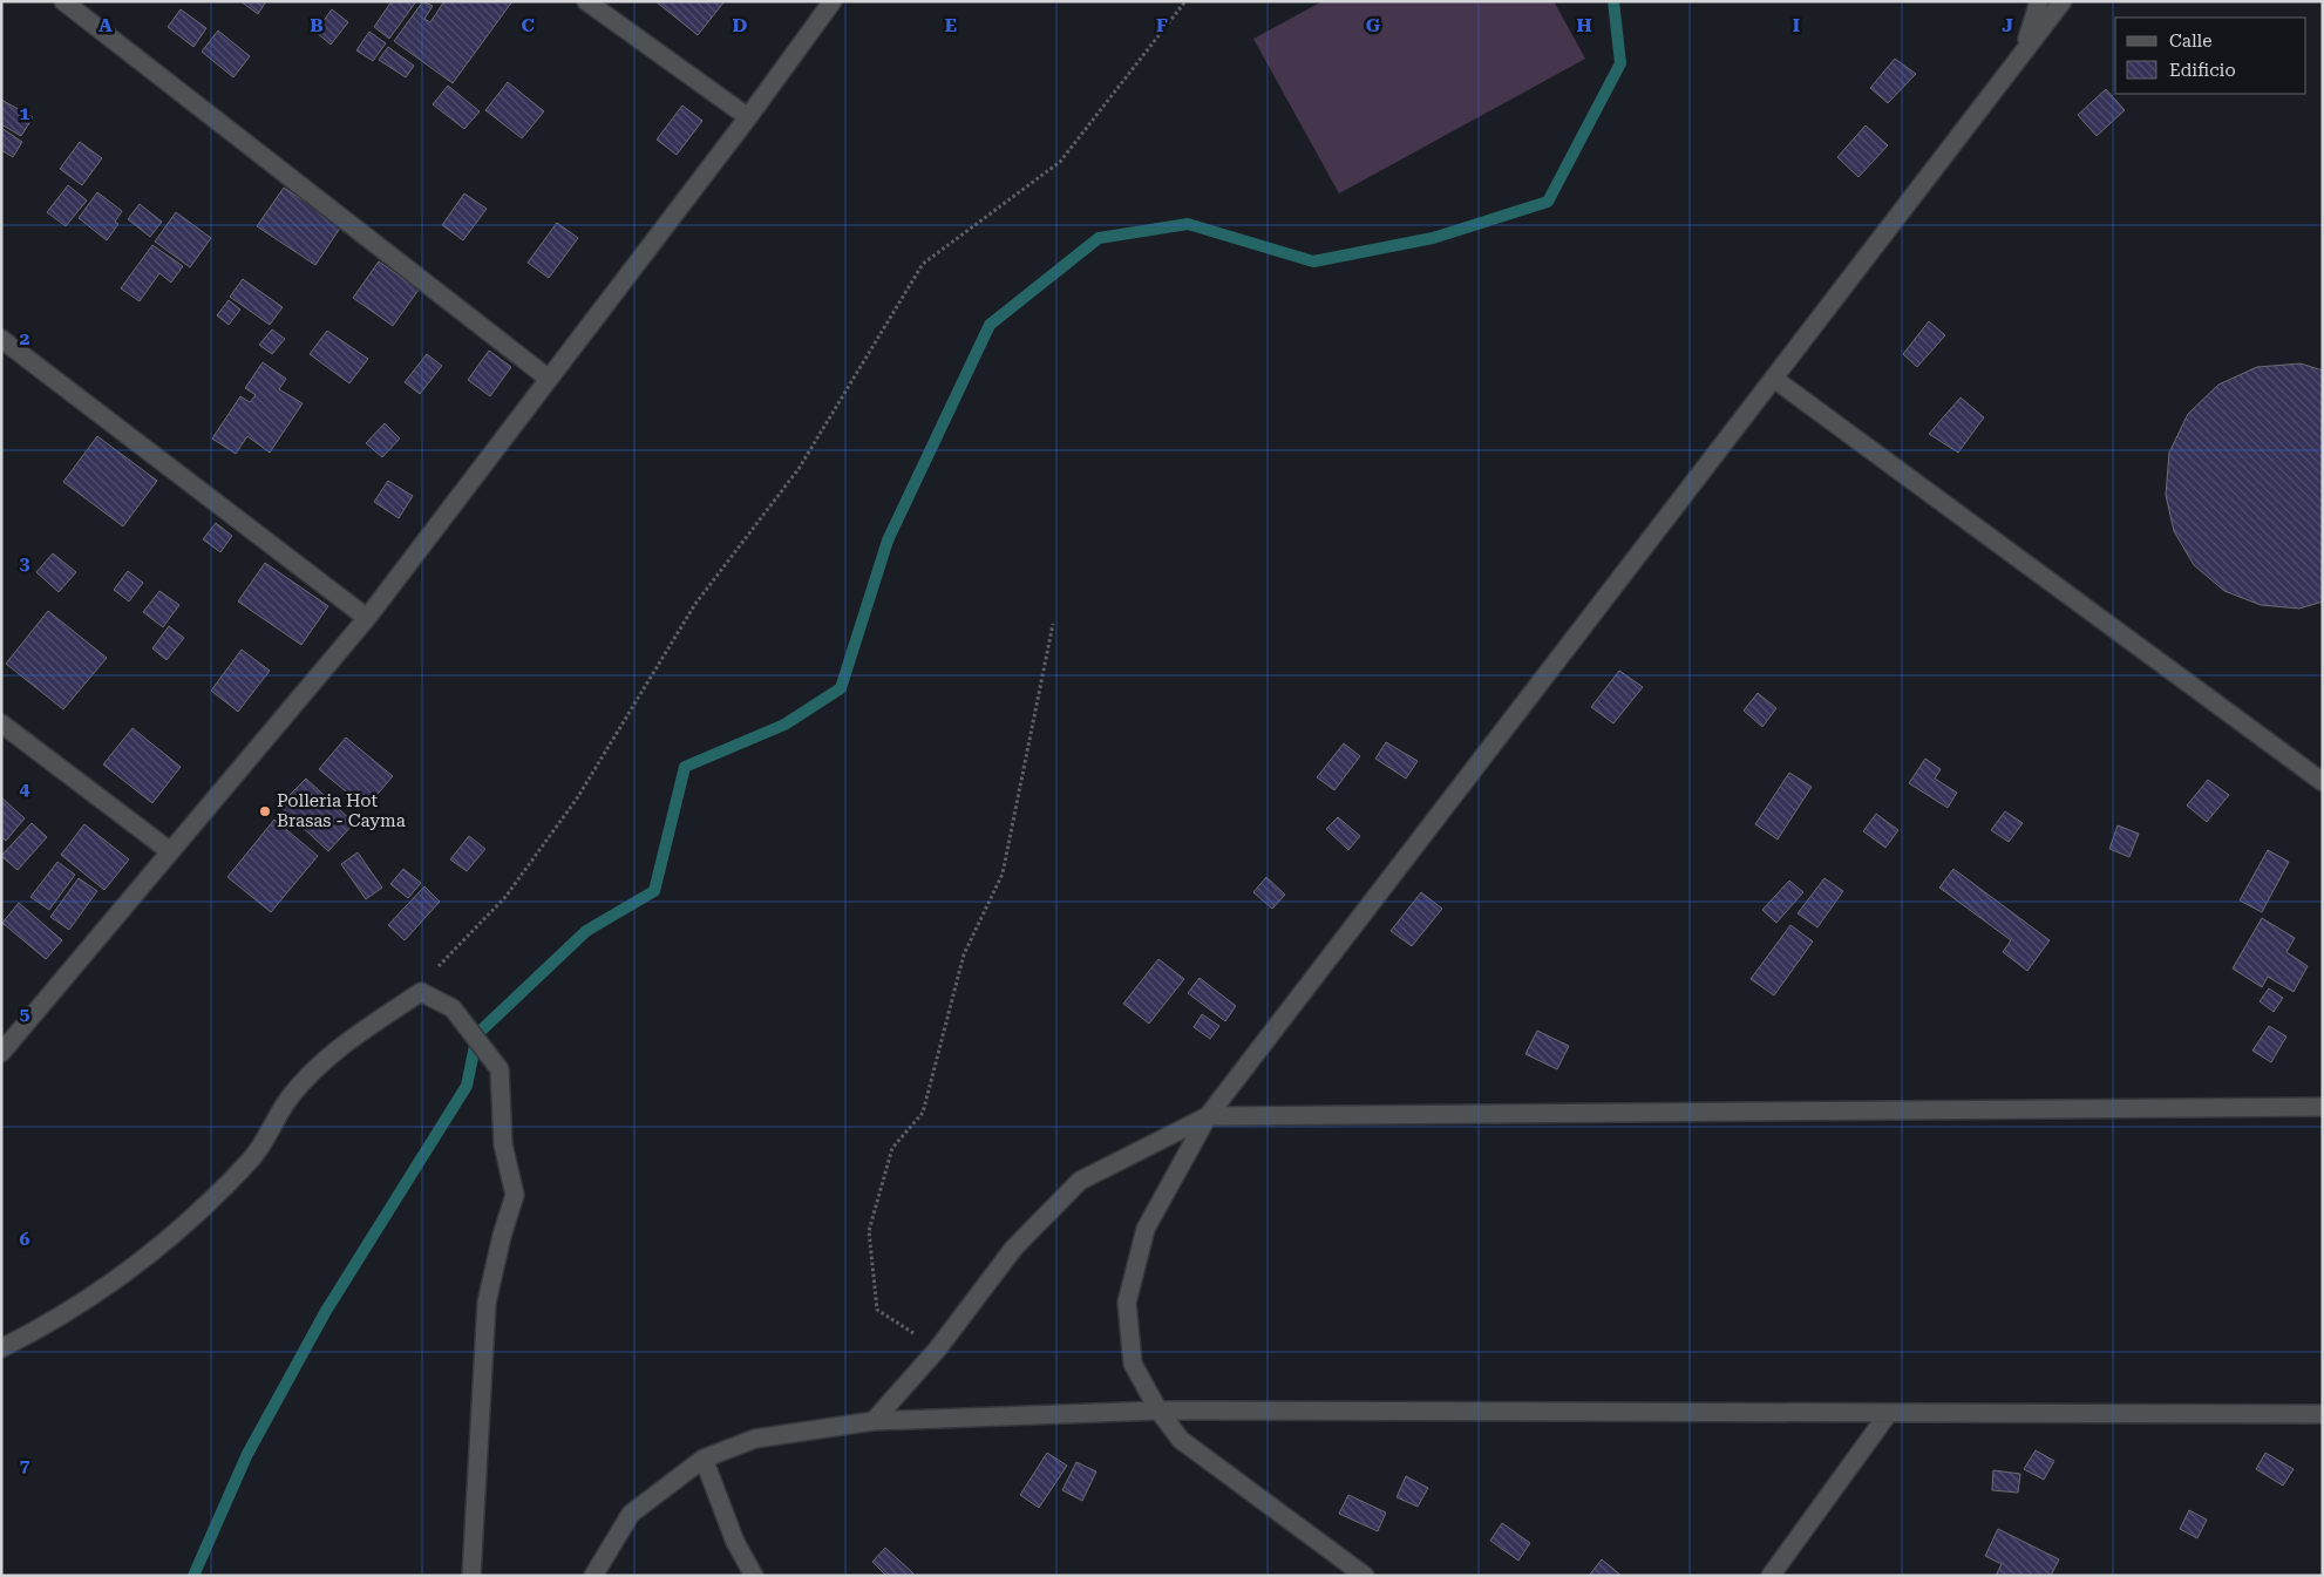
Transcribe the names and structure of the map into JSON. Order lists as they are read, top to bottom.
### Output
{
  "places": ["Polleria Hot Brasas - Cayma"],
  "legend": ["Calle", "Edificio"],
  "grid": {
    "columns": [
      "A",
      "B",
      "C",
      "D",
      "E",
      "F",
      "G",
      "H",
      "I",
      "J"
    ],
    "rows": [
      "1",
      "2",
      "3",
      "4",
      "5",
      "6",
      "7"
    ]
  }
}
